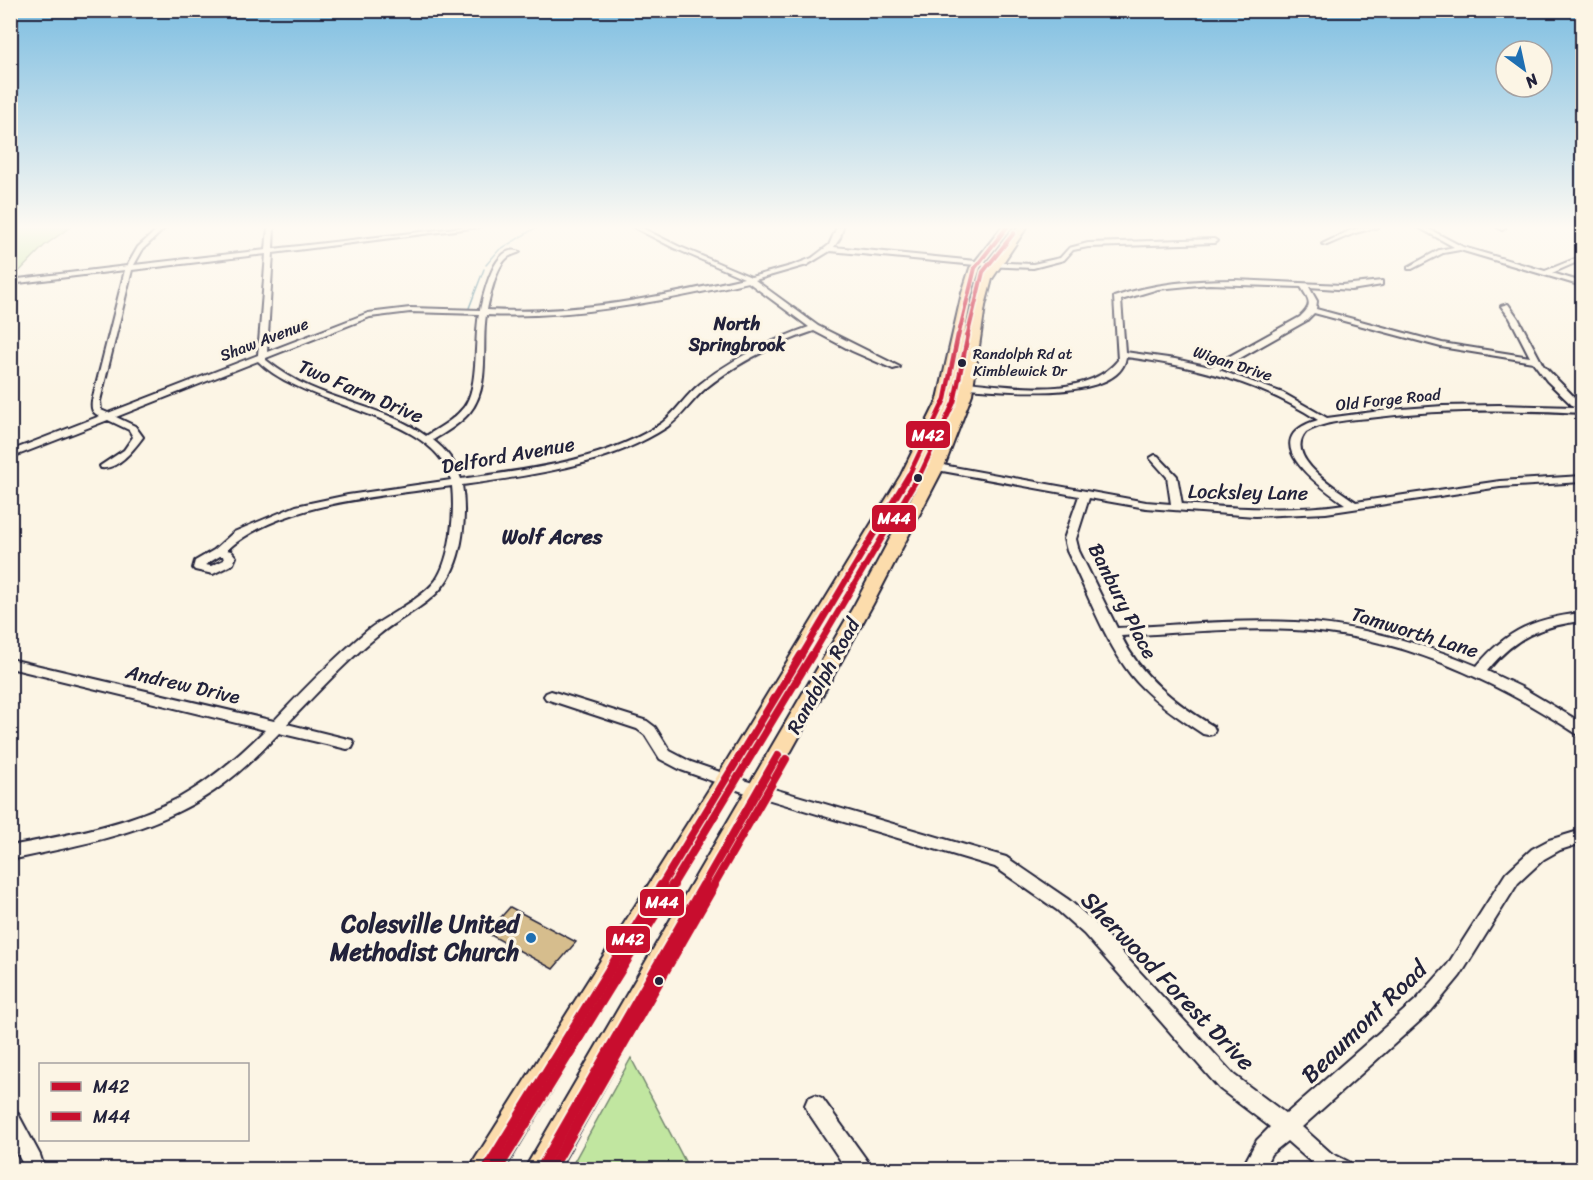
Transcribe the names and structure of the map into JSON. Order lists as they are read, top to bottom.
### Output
{
  "streets": {
    "main road": ["Randolph Road"],
    "street": [
      "Shaw Avenue",
      "Wigan Drive",
      "Two Farm Drive",
      "Old Forge Road",
      "Delford Avenue",
      "Locksley Lane",
      "Banbury Place",
      "Tamworth Lane",
      "Andrew Drive",
      "Sherwood Forest Drive",
      "Beaumont Road"
    ]
  },
  "crossings": [
    ["Shaw Avenue", "Two Farm Drive"],
    ["Wigan Drive", "Old Forge Road"],
    ["Two Farm Drive", "Delford Avenue"],
    ["Two Farm Drive", "Andrew Drive"],
    ["Old Forge Road", "Locksley Lane"],
    ["Locksley Lane", "Banbury Place"],
    ["Locksley Lane", "Randolph Road"],
    ["Banbury Place", "Tamworth Lane"],
    ["Randolph Road", "Sherwood Forest Drive"],
    ["Sherwood Forest Drive", "Beaumont Road"]
  ],
  "districts": ["North Springbrook", "Wolf Acres"],
  "places": ["Randolph Rd at Kimblewick Dr", "Colesville United Methodist Church"],
  "lines": ["transit line M42", "transit line M44"],
  "legend": ["M42", "M44"],
  "north": "bottom right"
}
